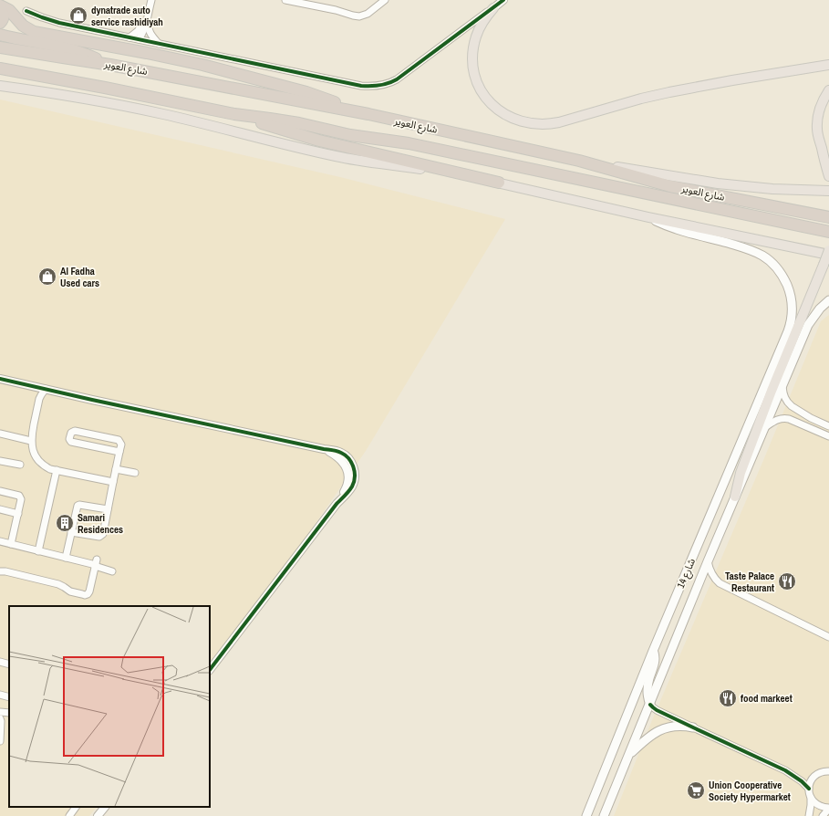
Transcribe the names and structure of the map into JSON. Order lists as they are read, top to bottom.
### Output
{
  "streets": {
    "highway": ["شارع العوير"],
    "main road": ["شارع 14"]
  },
  "places": {
    "shop": ["dynatrade auto service rashidiyah", "Al Fadha Used cars"],
    "building": ["Samari Residences"],
    "restaurant": ["Taste Palace Restaurant", "food markeet"],
    "supermarket": ["Union Cooperative Society Hypermarket"]
  }
}
